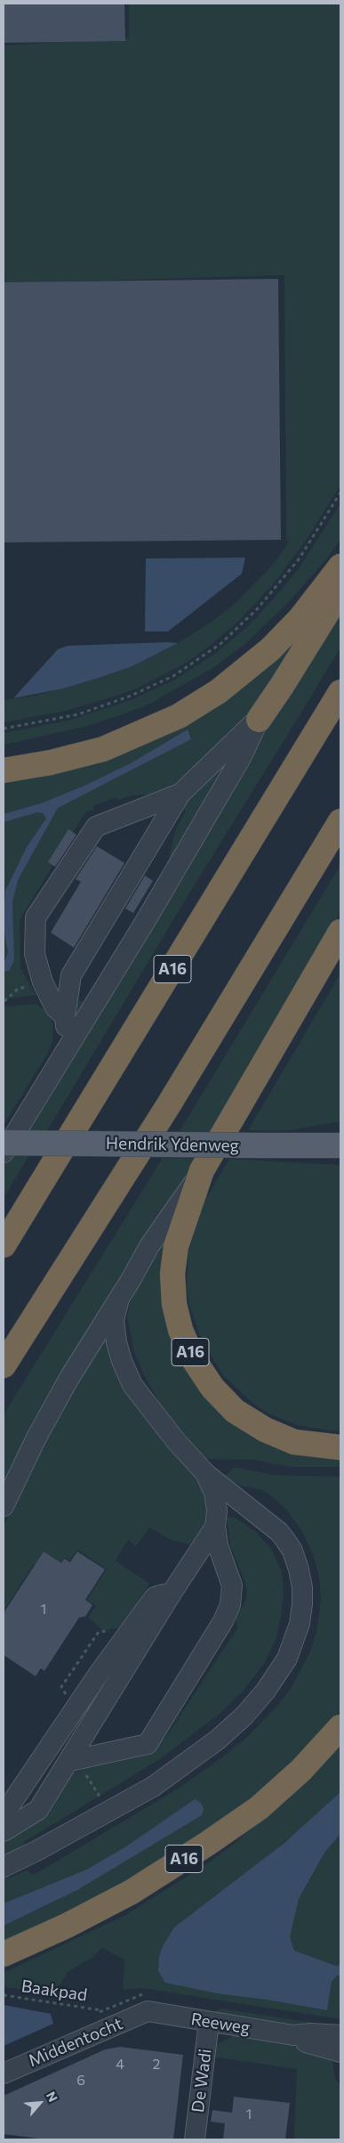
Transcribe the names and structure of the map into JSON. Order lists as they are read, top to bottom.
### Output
{
  "streets": {
    "highway": ["A16"],
    "main road": ["Hendrik Ydenweg"],
    "street": ["Reeweg", "Middentocht", "De Wadi"],
    "path": ["Baakpad"]
  },
  "crossings": [
    ["Reeweg", "Middentocht"],
    ["Reeweg", "De Wadi"]
  ],
  "house_numbers": [
    "1",
    "4",
    "2",
    "6",
    "1"
  ],
  "north": "top right"
}
